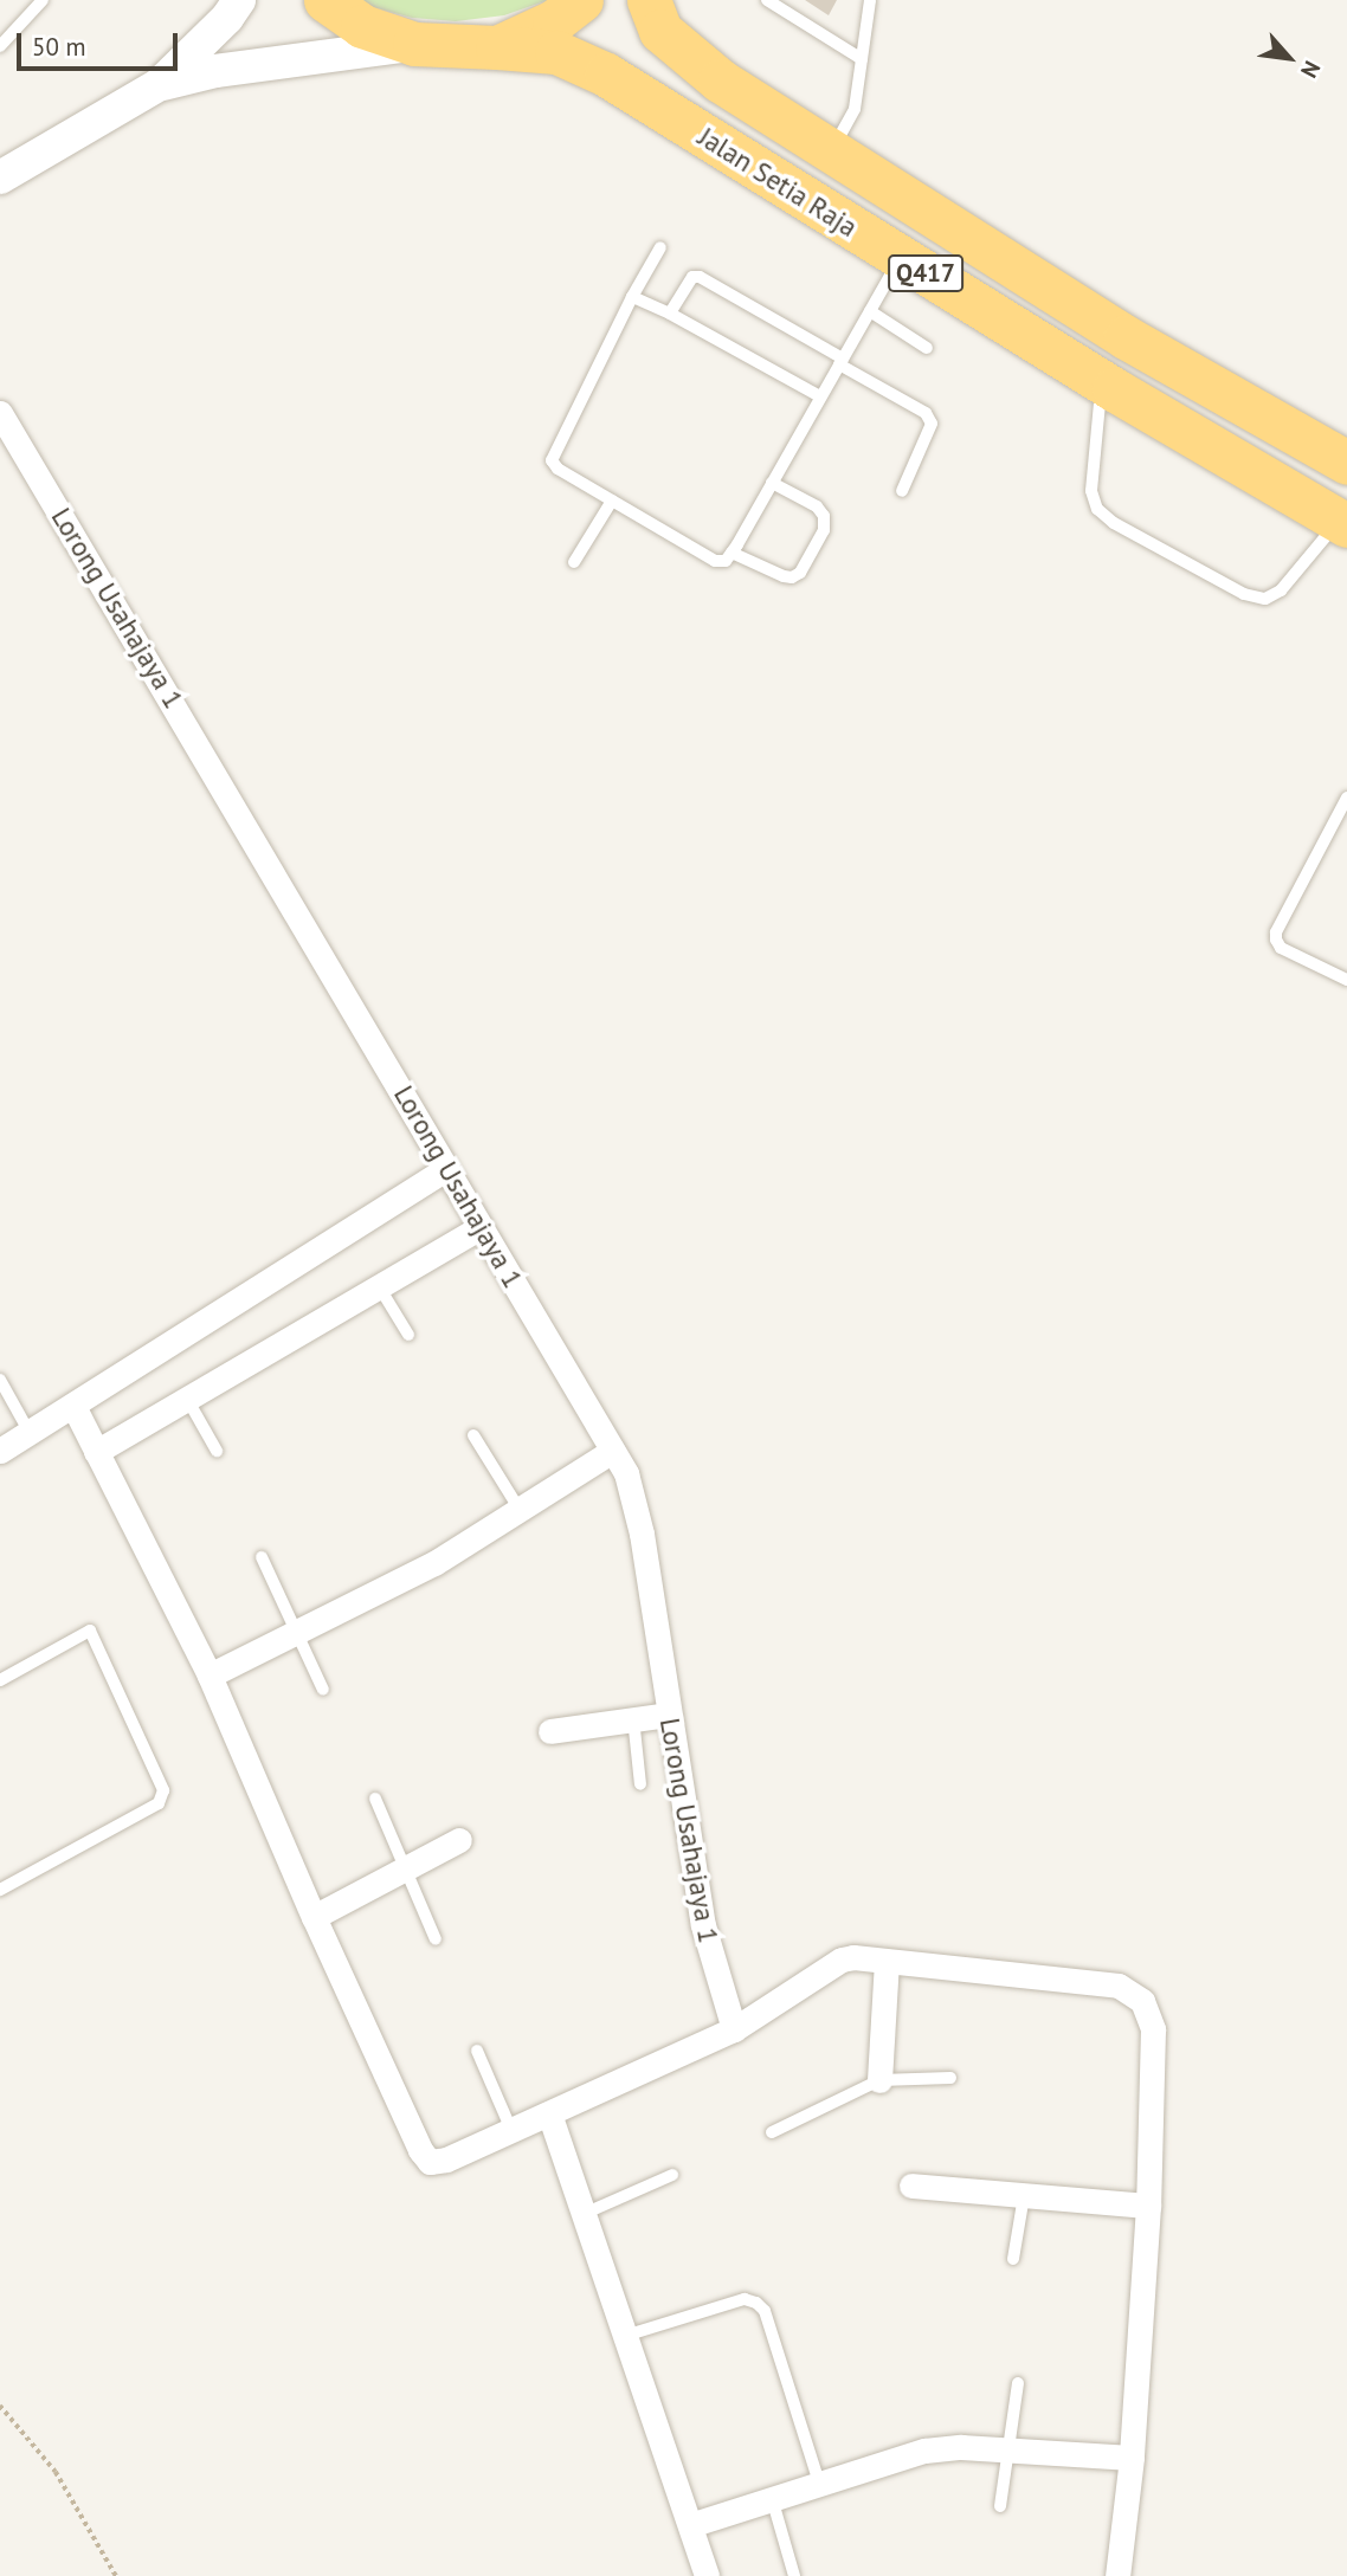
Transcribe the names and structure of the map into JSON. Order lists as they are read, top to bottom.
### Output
{
  "streets": {
    "highway": ["Jalan Setia Raja", "Q417"],
    "street": ["Lorong Usahajaya 1"]
  },
  "scale_bar": "50 m",
  "north": "bottom right"
}
